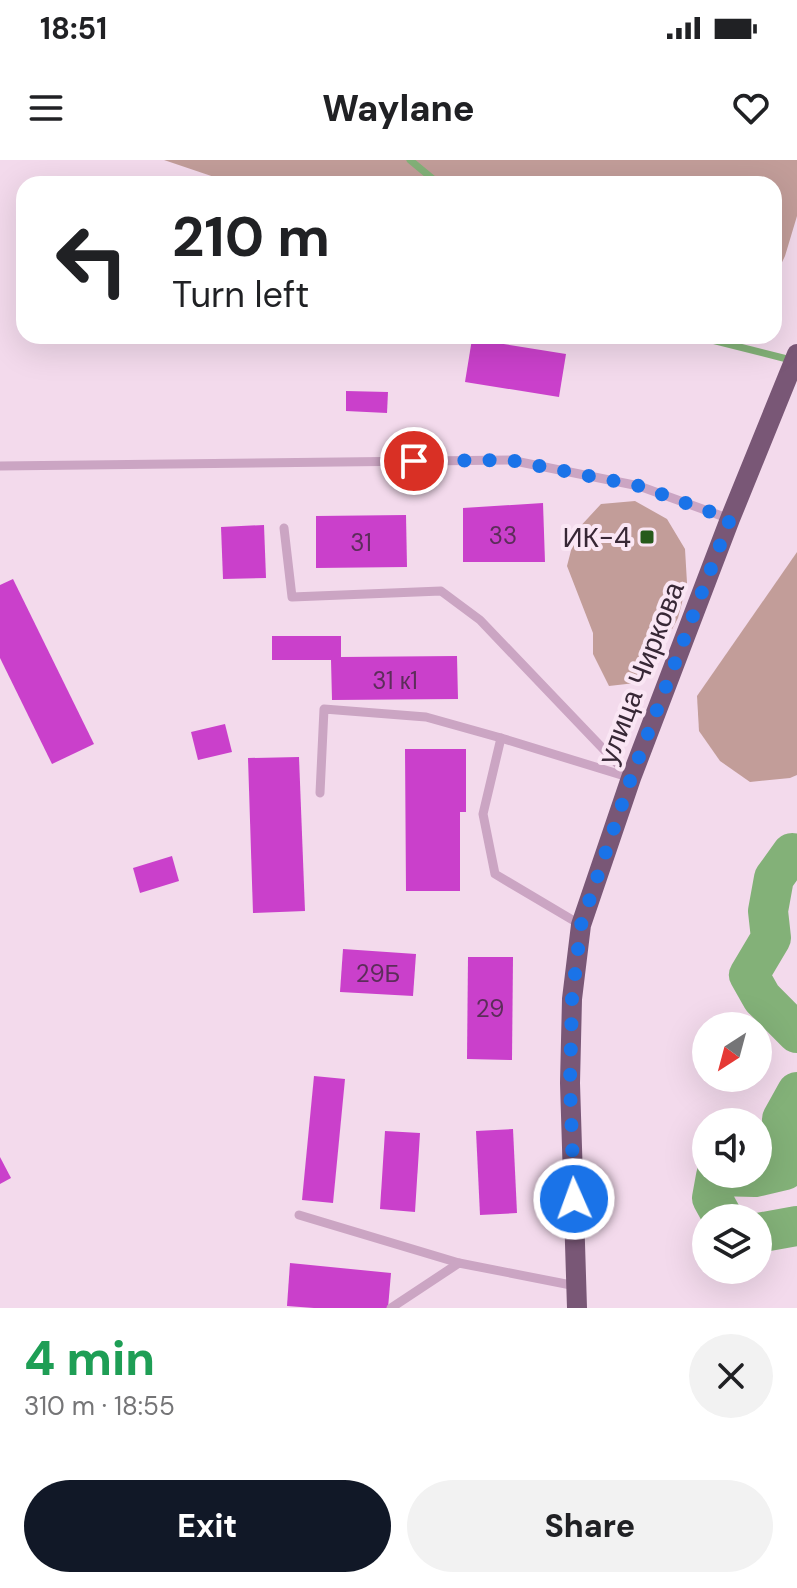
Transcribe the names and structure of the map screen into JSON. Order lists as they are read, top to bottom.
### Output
{
  "streets": {
    "main road": ["улица Чиркова"]
  },
  "places": {
    "transit": ["ИК-4"]
  },
  "house_numbers": [
    "33",
    "31",
    "31 к1",
    "29Б",
    "29"
  ],
  "north": "bottom left",
  "page": {
    "status": "18:51",
    "header": "Waylane",
    "turn": ["210 m", "Turn left"],
    "heading": ["4 min", "310 m · 18:55"],
    "buttons": ["Exit", "Share"]
  }
}
